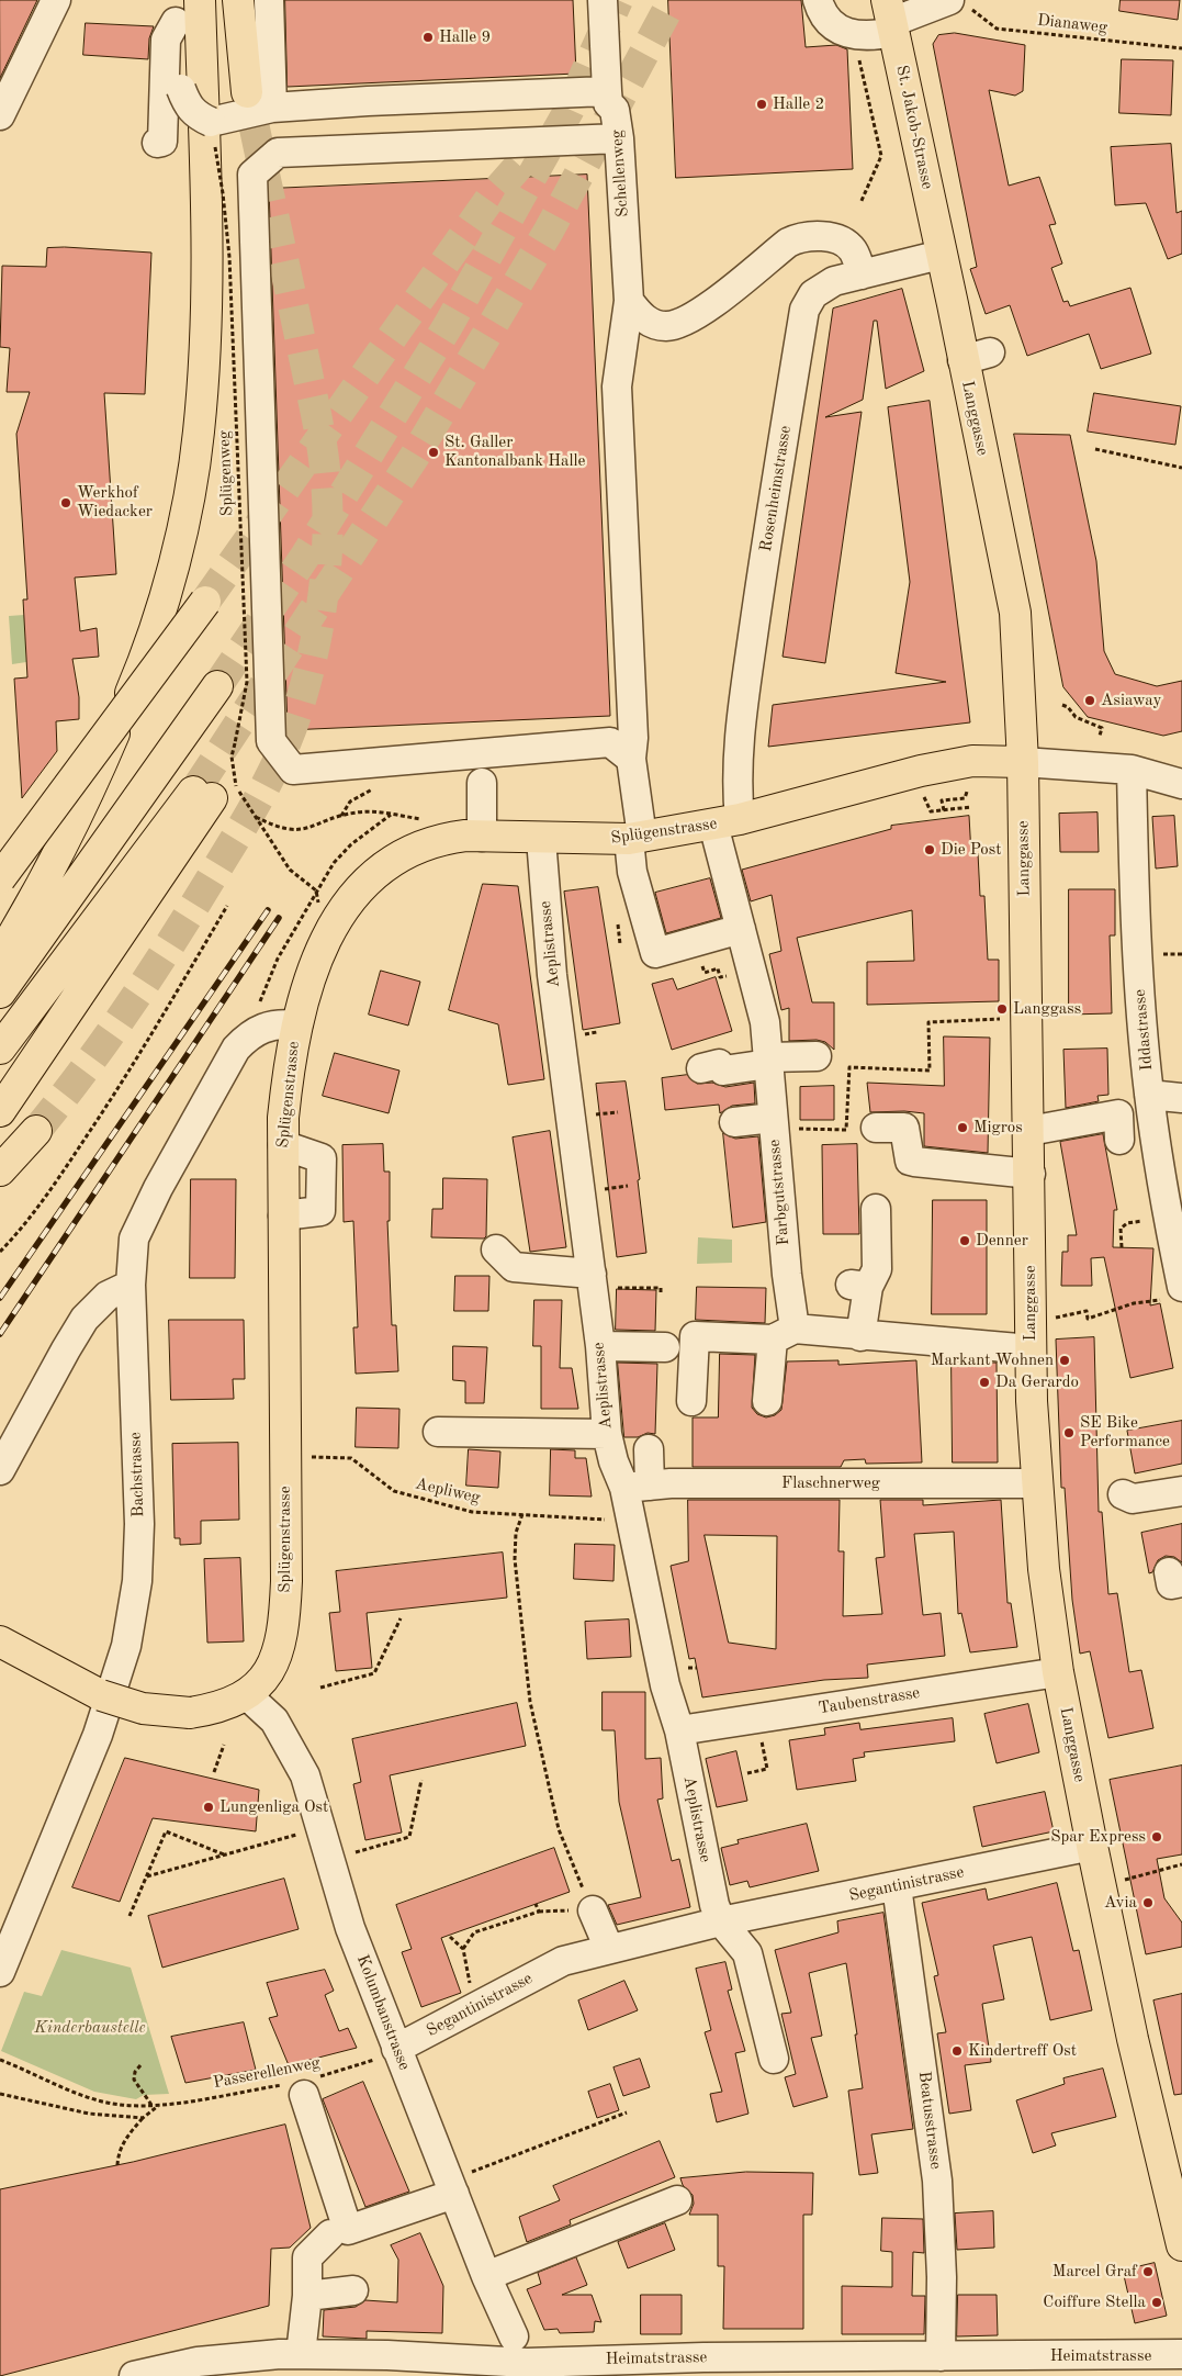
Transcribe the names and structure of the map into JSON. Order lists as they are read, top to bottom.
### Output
{
  "streets": {
    "main road": ["St. Jakob-Strasse", "Langgasse", "Splügenstrasse"],
    "street": [
      "Schellenweg",
      "Rosenheimstrasse",
      "Aeplistrasse",
      "Iddastrasse",
      "Farbgutstrasse",
      "Bachstrasse",
      "Flaschnerweg",
      "Taubenstrasse",
      "Segantinistrasse",
      "Kolumbanstrasse",
      "Beatusstrasse",
      "Heimatstrasse"
    ],
    "path": [
      "Dianaweg",
      "Splügenweg",
      "Aepliweg",
      "Passerellenweg"
    ]
  },
  "crossings": [
    ["St. Jakob-Strasse", "Langgasse"],
    ["St. Jakob-Strasse", "Rosenheimstrasse"],
    ["Schellenweg", "Splügenstrasse"],
    ["Schellenweg", "Farbgutstrasse"],
    ["Langgasse", "Rosenheimstrasse"],
    ["Langgasse", "Splügenstrasse"],
    ["Langgasse", "Flaschnerweg"],
    ["Langgasse", "Taubenstrasse"],
    ["Langgasse", "Segantinistrasse"],
    ["Rosenheimstrasse", "Splügenstrasse"],
    ["Rosenheimstrasse", "Farbgutstrasse"],
    ["Splügenstrasse", "Aeplistrasse"],
    ["Splügenstrasse", "Farbgutstrasse"],
    ["Splügenstrasse", "Bachstrasse"],
    ["Splügenstrasse", "Kolumbanstrasse"],
    ["Aeplistrasse", "Flaschnerweg"],
    ["Aeplistrasse", "Taubenstrasse"],
    ["Aeplistrasse", "Segantinistrasse"],
    ["Segantinistrasse", "Kolumbanstrasse"],
    ["Segantinistrasse", "Passerellenweg"],
    ["Segantinistrasse", "Beatusstrasse"],
    ["Kolumbanstrasse", "Passerellenweg"],
    ["Beatusstrasse", "Heimatstrasse"]
  ],
  "parks": ["Kinderbaustelle"],
  "places": [
    "Halle 9",
    "Halle 2",
    "St. Galler Kantonalbank Halle",
    "Werkhof Wiedacker",
    "Asiaway",
    "Die Post",
    "Langgass",
    "Migros",
    "Denner",
    "Markant Wohnen",
    "Da Gerardo",
    "SE Bike Performance",
    "Lungenliga Ost",
    "Spar Express",
    "Avia",
    "Kindertreff Ost",
    "Marcel Graf",
    "Coiffure Stella"
  ]
}
